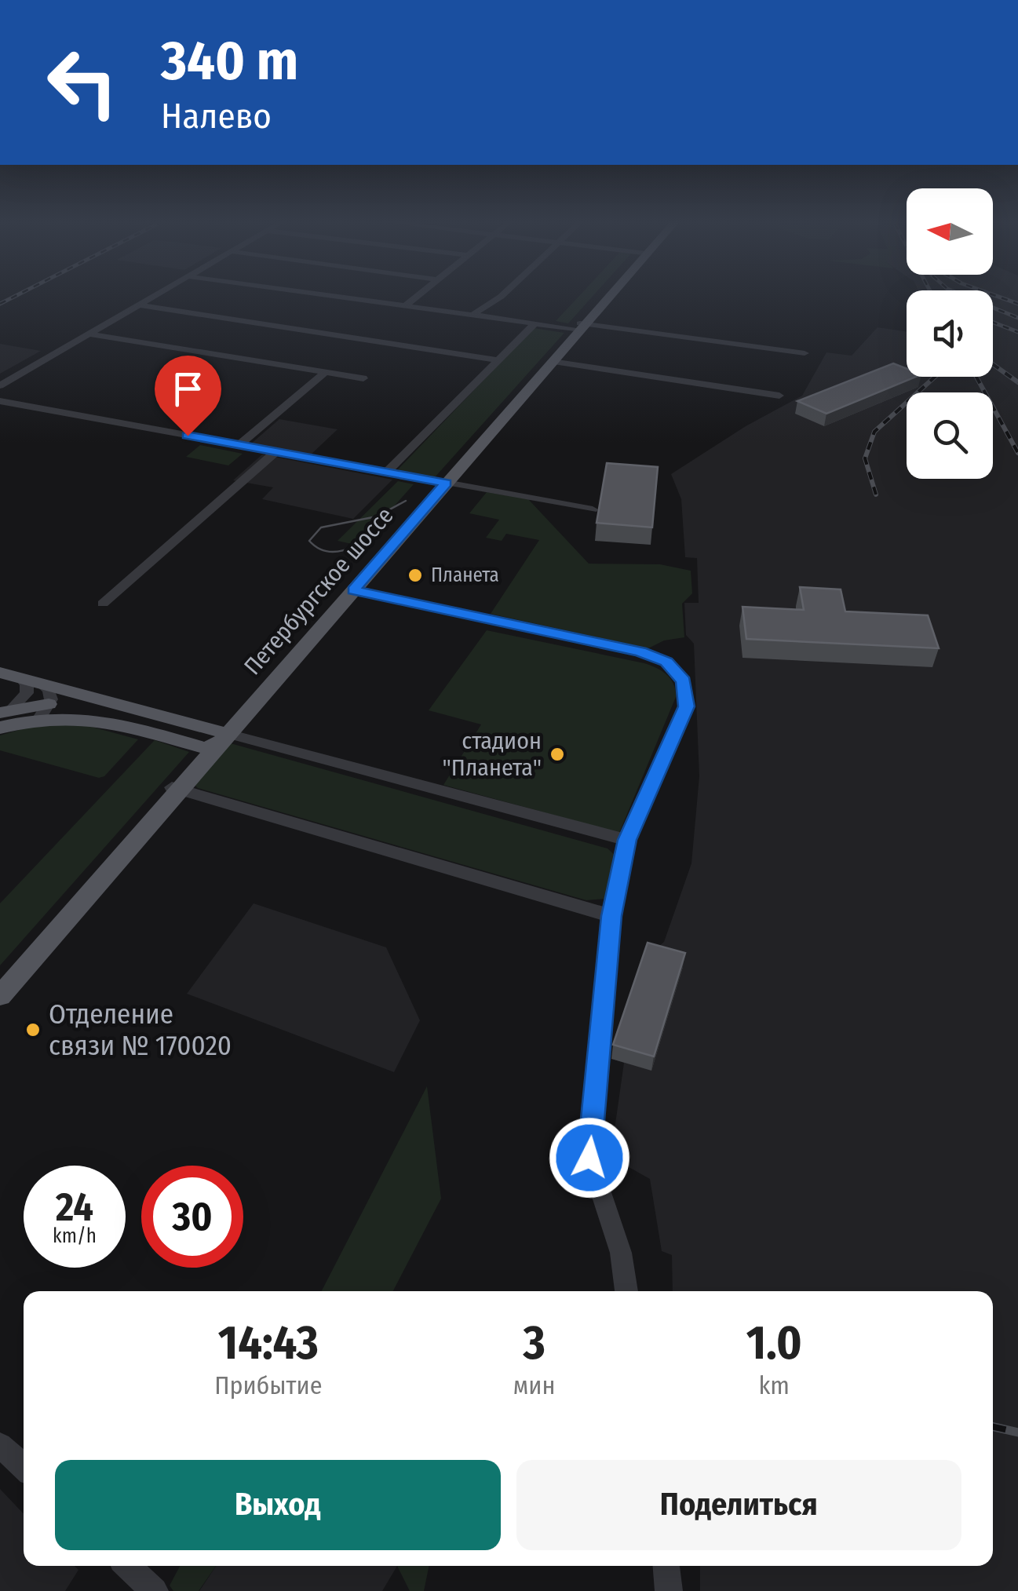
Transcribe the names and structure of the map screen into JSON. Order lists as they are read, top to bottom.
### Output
{
  "streets": {
    "main road": ["Петербургское шоссе"]
  },
  "places": ["Планета", "стадион \"Планета\"", "Отделение связи № 170020"],
  "north": "left",
  "page": {
    "turn": ["340 m", "Налево"],
    "speed": "24 km/h",
    "limit": "30",
    "eta": [
      "14:43",
      "Прибытие",
      "3",
      "мин",
      "1.0",
      "km"
    ],
    "buttons": ["Выход", "Поделиться"]
  }
}
